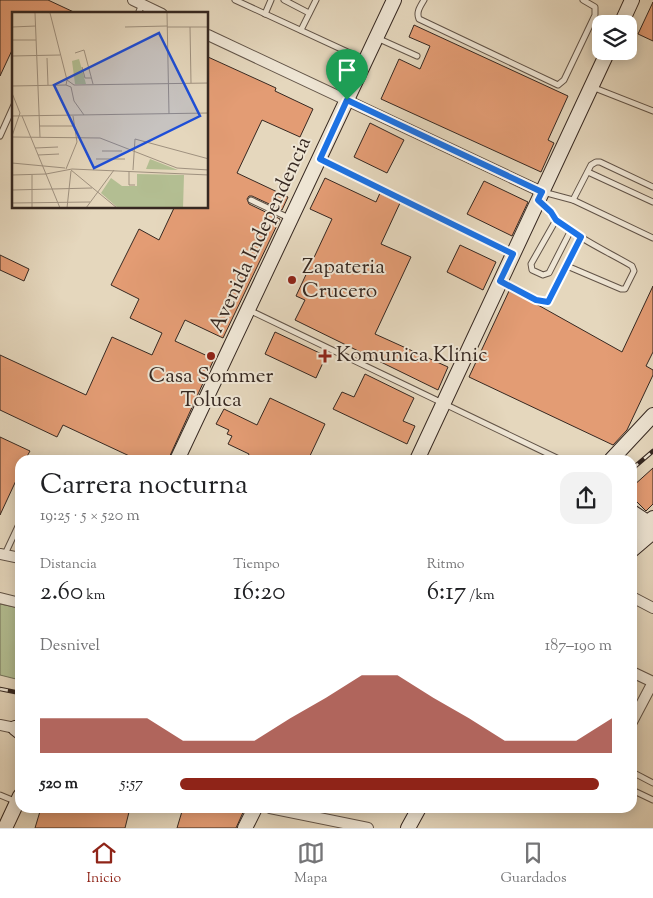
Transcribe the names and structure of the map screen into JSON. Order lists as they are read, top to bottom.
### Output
{
  "streets": {
    "main road": ["Avenida Independencia"]
  },
  "places": {
    "other": ["Zapateria Crucero", "Casa Sommer Toluca"],
    "health": ["Komunica Klinic"]
  },
  "page": {
    "heading": ["Carrera nocturna", "19:25 · 5 × 520 m"],
    "stats": [
      ["Distancia", "2.60 km"],
      ["Tiempo", "16:20"],
      ["Ritmo", "6:17 /km"]
    ],
    "chart": ["Desnivel", "187–190 m"],
    "list": [
      {
        "name": "520 m",
        "note": "5:57"
      }
    ],
    "tabs": ["Inicio", "Mapa", "Guardados"]
  }
}
